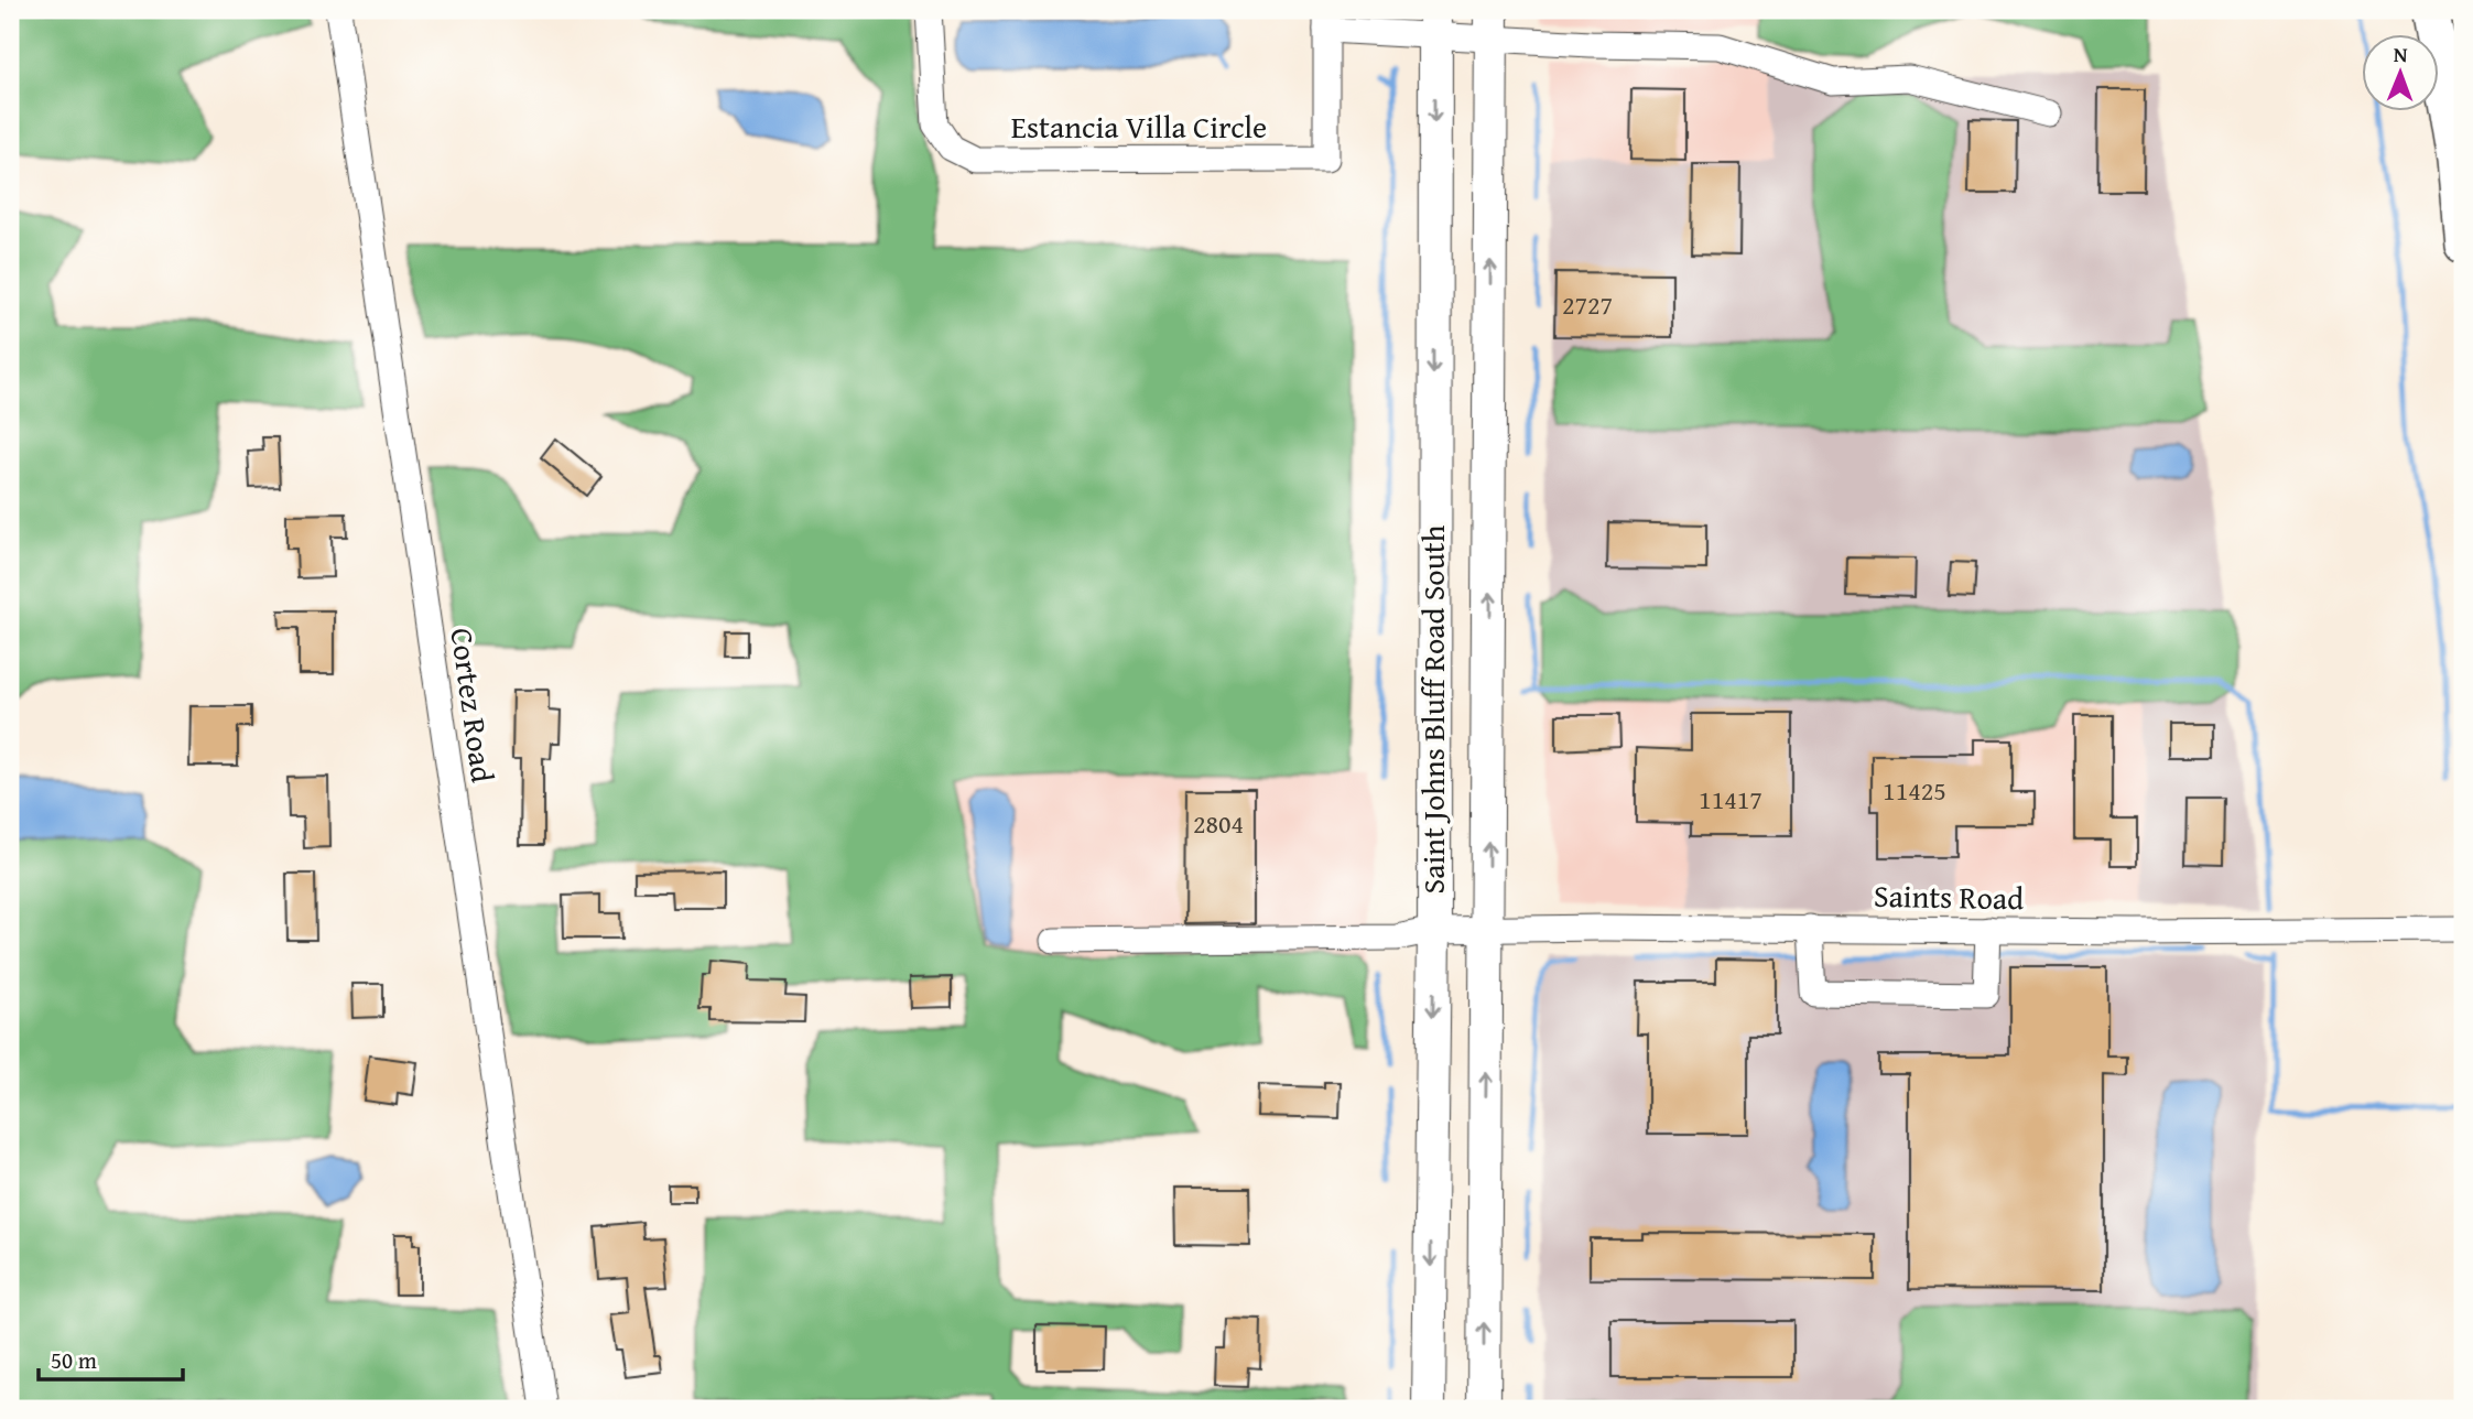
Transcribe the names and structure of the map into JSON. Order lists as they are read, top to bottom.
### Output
{
  "streets": {
    "main road": ["Saint Johns Bluff Road South"],
    "street": ["Estancia Villa Circle", "Cortez Road", "Saints Road"]
  },
  "crossings": [
    ["Saint Johns Bluff Road South", "Saints Road"]
  ],
  "house_numbers": [
    "2727",
    "11425",
    "11417",
    "2804"
  ],
  "scale_bar": "50 m",
  "north": "top"
}
